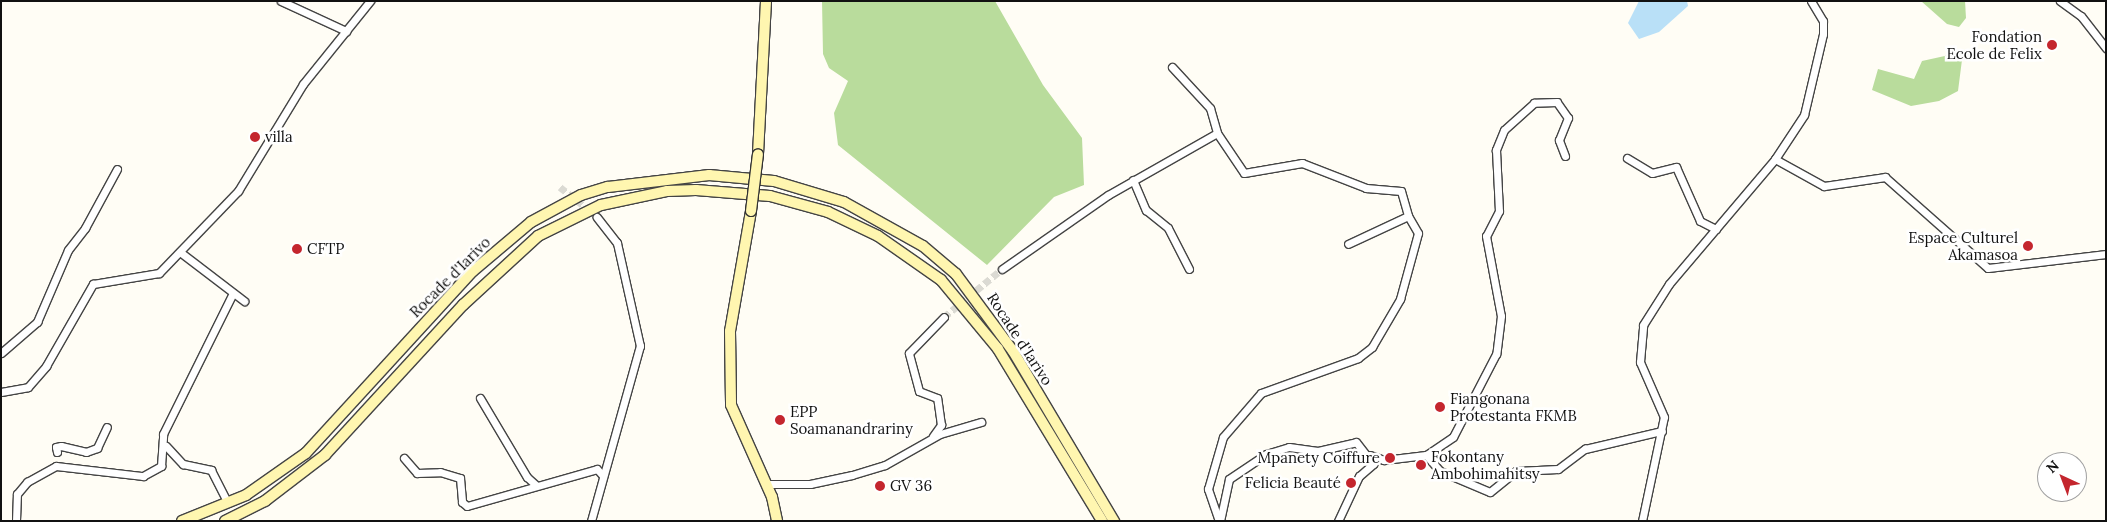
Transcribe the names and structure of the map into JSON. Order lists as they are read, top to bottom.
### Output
{
  "streets": {
    "main road": ["Rocade d'Iarivo"]
  },
  "places": [
    "Fondation Ecole de Felix",
    "villa",
    "Espace Culturel Akamasoa",
    "CFTP",
    "Fiangonana Protestanta FKMB",
    "EPP Soamanandrariny",
    "Mpanety Coiffure",
    "Fokontany Ambohimahitsy",
    "Felicia Beauté",
    "GV 36"
  ],
  "north": "top left"
}
